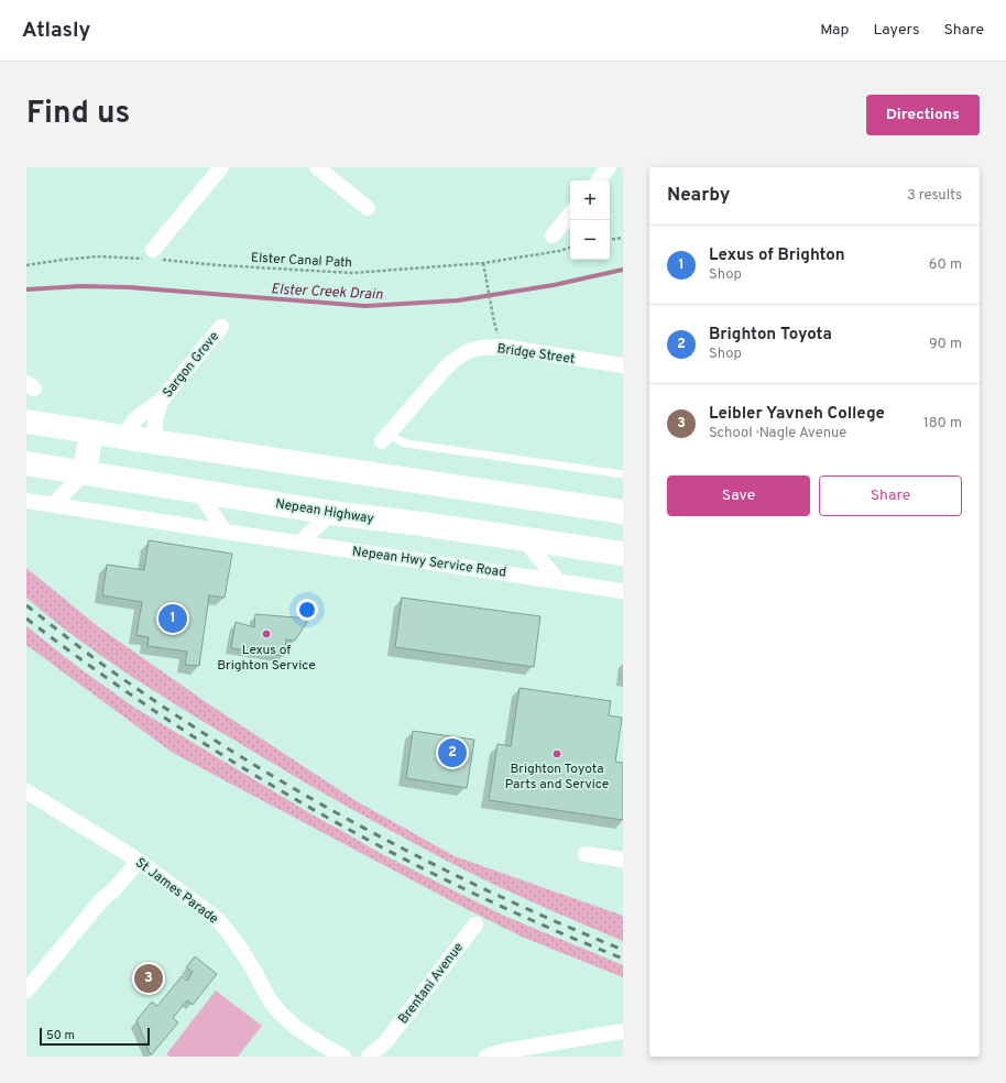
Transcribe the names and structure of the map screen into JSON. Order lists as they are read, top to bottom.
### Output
{
  "streets": {
    "highway": ["Nepean Highway"],
    "street": [
      "Bridge Street",
      "Sargon Grove",
      "Nepean Hwy Service Road",
      "St James Parade",
      "Brentani Avenue"
    ],
    "path": ["Elster Canal Path"]
  },
  "water": ["Elster Creek Drain"],
  "places": ["Lexus of Brighton Service", "Brighton Toyota Parts and Service"],
  "scale_bar": "50 m",
  "page": {
    "header": "Atlasly",
    "nav": ["Map", "Layers", "Share"],
    "title": "Find us",
    "buttons": [
      "Directions",
      ["Save", "Share"]
    ],
    "heading": ["Nearby", "3 results"],
    "map_buttons": ["+", "−"],
    "list": [
      {
        "mark": "1",
        "name": "Lexus of Brighton",
        "note": "Shop",
        "value": "60 m"
      },
      {
        "mark": "2",
        "name": "Brighton Toyota",
        "note": "Shop",
        "value": "90 m"
      },
      {
        "mark": "3",
        "name": "Leibler Yavneh College",
        "note": "School · Nagle Avenue",
        "value": "180 m"
      }
    ],
    "pins": ["1", "2", "3"],
    "scale": "50 m"
  }
}
